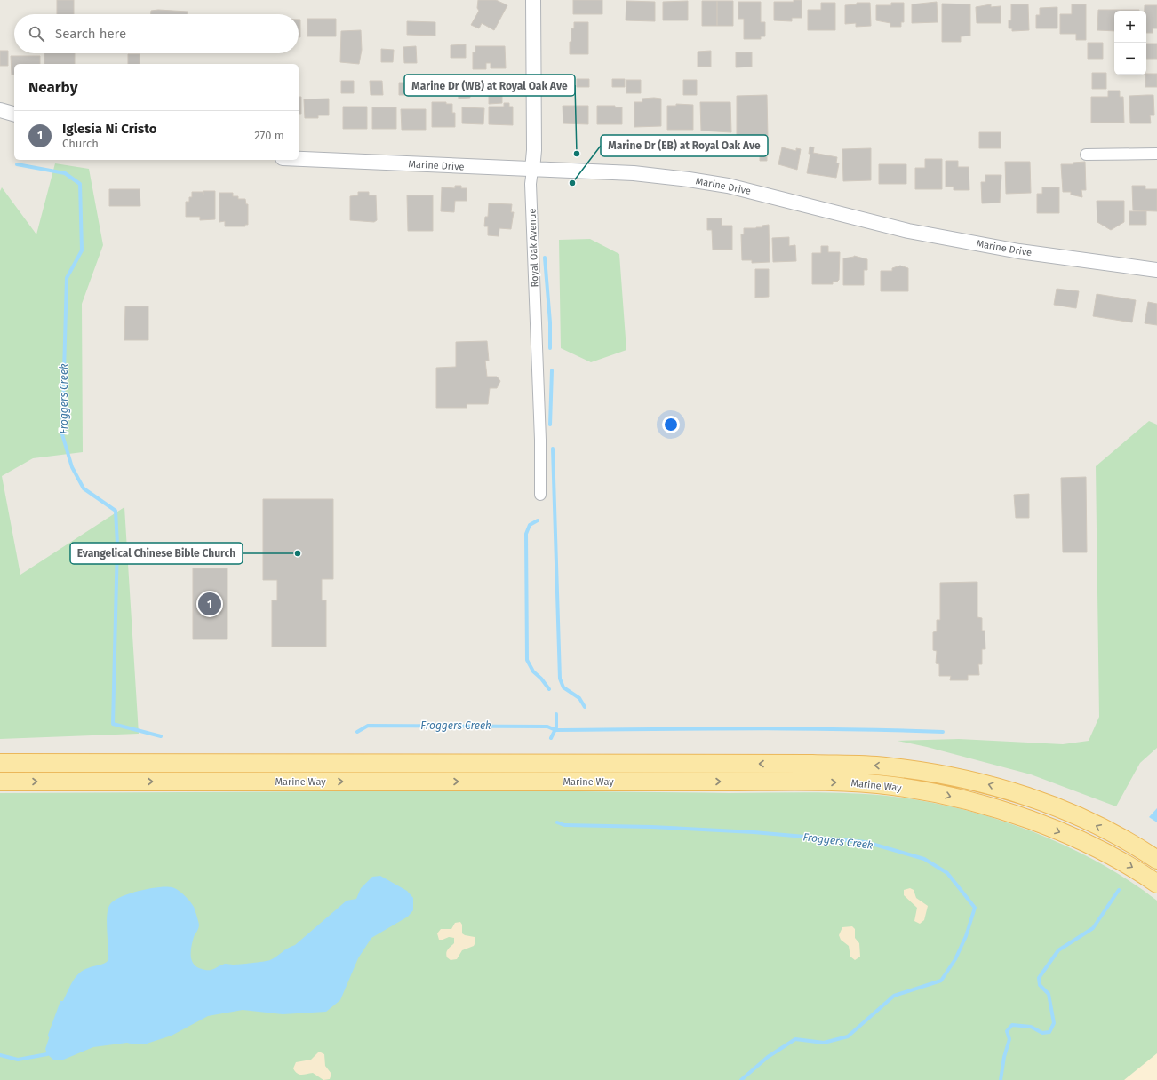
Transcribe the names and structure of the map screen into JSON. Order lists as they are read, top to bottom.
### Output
{
  "streets": {
    "main road": ["Marine Way"],
    "street": ["Marine Drive", "Royal Oak Avenue"]
  },
  "crossings": [
    ["Marine Drive", "Royal Oak Avenue"]
  ],
  "water": ["Froggers Creek"],
  "places": ["Marine Dr (WB) at Royal Oak Ave", "Marine Dr (EB) at Royal Oak Ave", "Evangelical Chinese Bible Church"],
  "page": {
    "map_buttons": ["+", "−"],
    "search": "Search here",
    "heading": "Nearby",
    "list": [
      {
        "mark": "1",
        "name": "Iglesia Ni Cristo",
        "note": "Church",
        "value": "270 m"
      }
    ],
    "pins": "1"
  }
}
